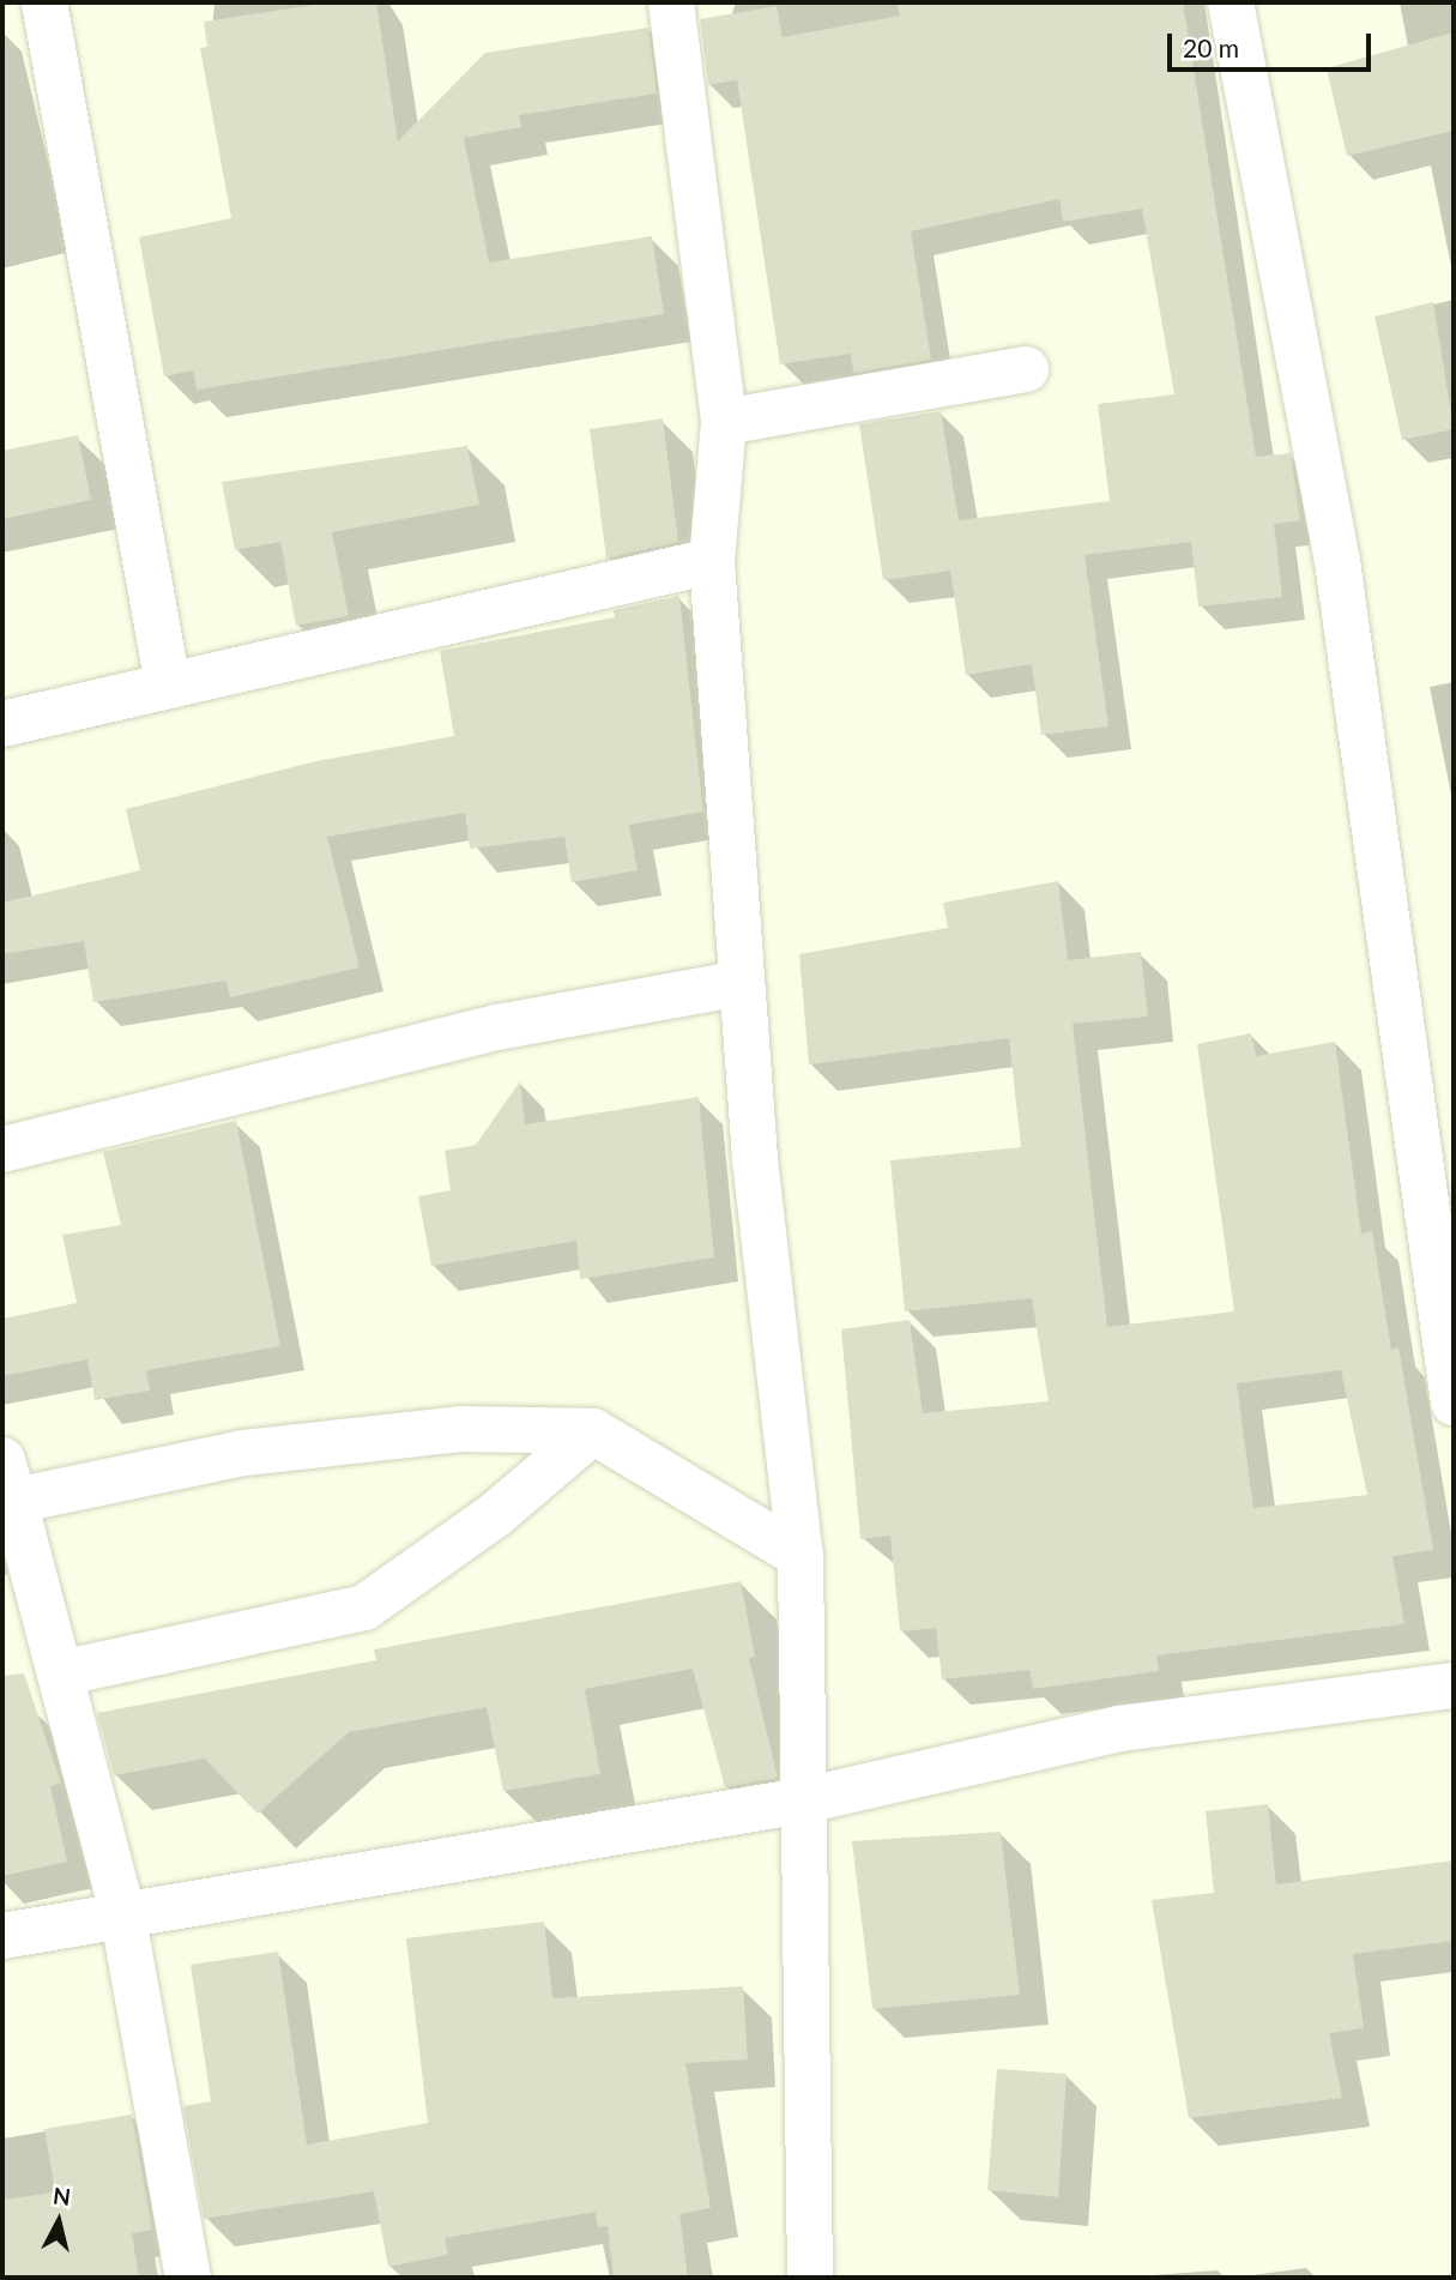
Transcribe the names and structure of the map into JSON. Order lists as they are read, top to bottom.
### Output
{
  "scale_bar": "20 m",
  "north": "top"
}
